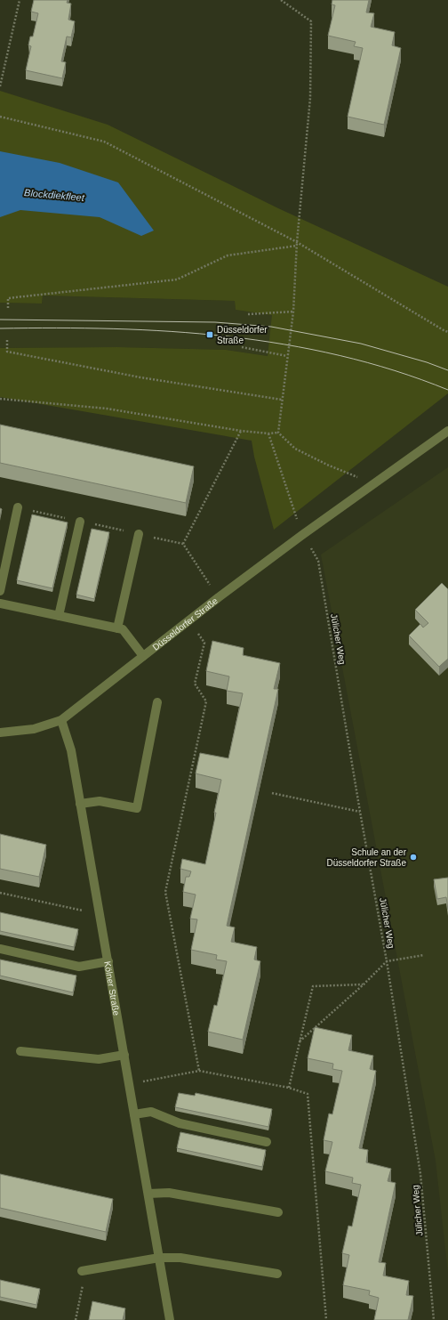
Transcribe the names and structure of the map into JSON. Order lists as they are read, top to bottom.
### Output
{
  "streets": {
    "street": ["Düsseldorfer Straße", "Kölner Straße"],
    "path": ["Jülicher Weg"]
  },
  "crossings": [
    ["Düsseldorfer Straße", "Jülicher Weg"],
    ["Düsseldorfer Straße", "Kölner Straße"]
  ],
  "water": ["Blockdiekfleet"],
  "places": {
    "transit": ["Düsseldorfer Straße"],
    "other": ["Schule an der Düsseldorfer Straße"]
  }
}
